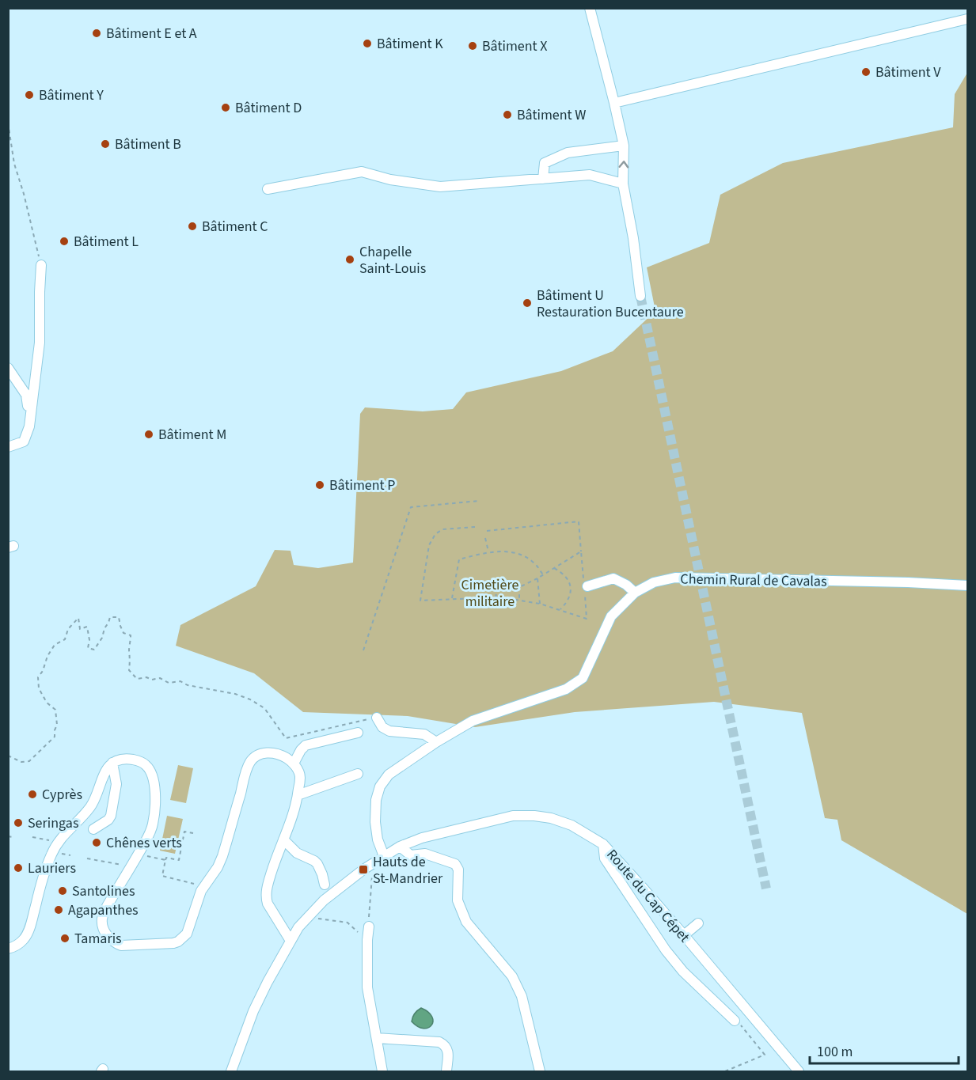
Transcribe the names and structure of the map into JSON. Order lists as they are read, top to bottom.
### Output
{
  "streets": {
    "street": ["Chemin Rural de Cavalas", "Route du Cap Cépet"]
  },
  "crossings": [
    ["Chemin Rural de Cavalas", "Route du Cap Cépet"]
  ],
  "parks": ["Cimetière militaire"],
  "places": {
    "other": [
      "Bâtiment E et A",
      "Bâtiment K",
      "Bâtiment X",
      "Bâtiment V",
      "Bâtiment Y",
      "Bâtiment D",
      "Bâtiment W",
      "Bâtiment B",
      "Bâtiment C",
      "Bâtiment L",
      "Chapelle Saint-Louis",
      "Bâtiment U Restauration Bucentaure",
      "Bâtiment M",
      "Bâtiment P",
      "Cyprès",
      "Seringas",
      "Chênes verts",
      "Lauriers",
      "Santolines",
      "Agapanthes",
      "Tamaris"
    ],
    "transit": ["Hauts de St-Mandrier"]
  },
  "scale_bar": "100 m"
}
